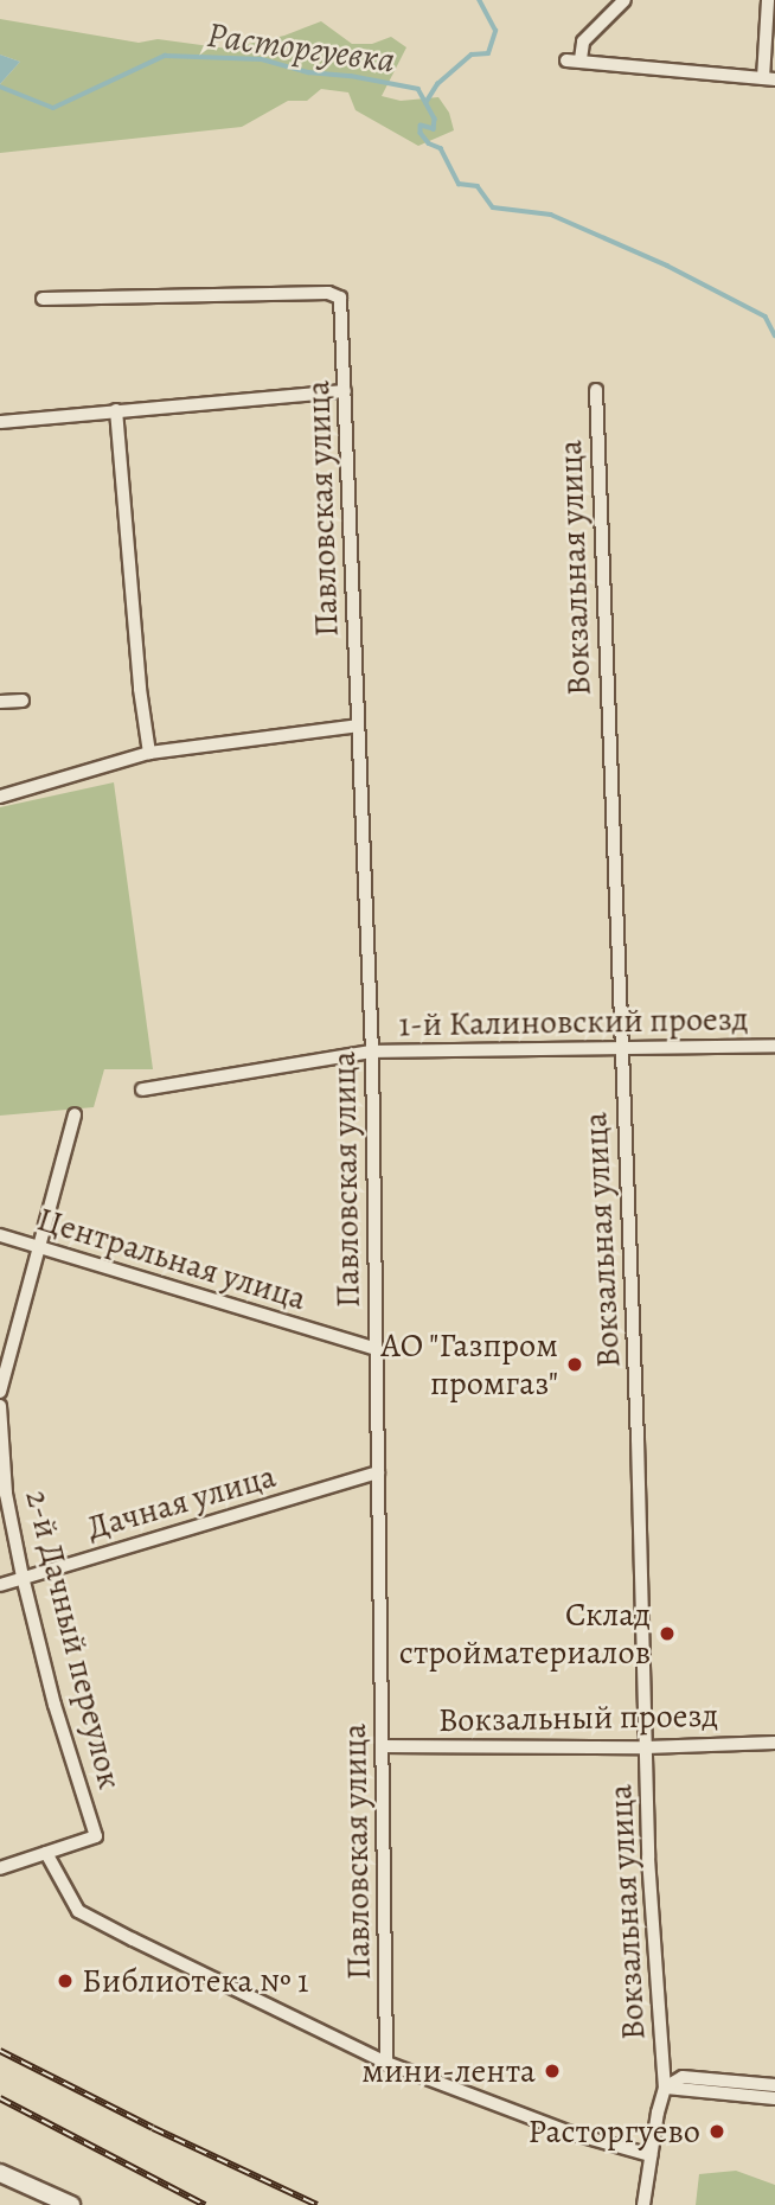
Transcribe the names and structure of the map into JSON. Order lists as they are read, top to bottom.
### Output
{
  "streets": {
    "street": [
      "Павловская улица",
      "Вокзальная улица",
      "1-й Калиновский проезд",
      "Центральная улица",
      "Дачная улица",
      "2-й Дачный переулок",
      "Вокзальный проезд"
    ]
  },
  "crossings": [
    ["Павловская улица", "1-й Калиновский проезд"],
    ["Павловская улица", "Центральная улица"],
    ["Павловская улица", "Дачная улица"],
    ["Павловская улица", "Вокзальный проезд"],
    ["Вокзальная улица", "1-й Калиновский проезд"],
    ["Вокзальная улица", "Вокзальный проезд"],
    ["Дачная улица", "2-й Дачный переулок"]
  ],
  "water": ["Расторгуевка"],
  "places": [
    "АО \"Газпром промгаз\"",
    "Склад стройматериалов",
    "Библиотека № 1",
    "мини-лента",
    "Расторгуево"
  ]
}
